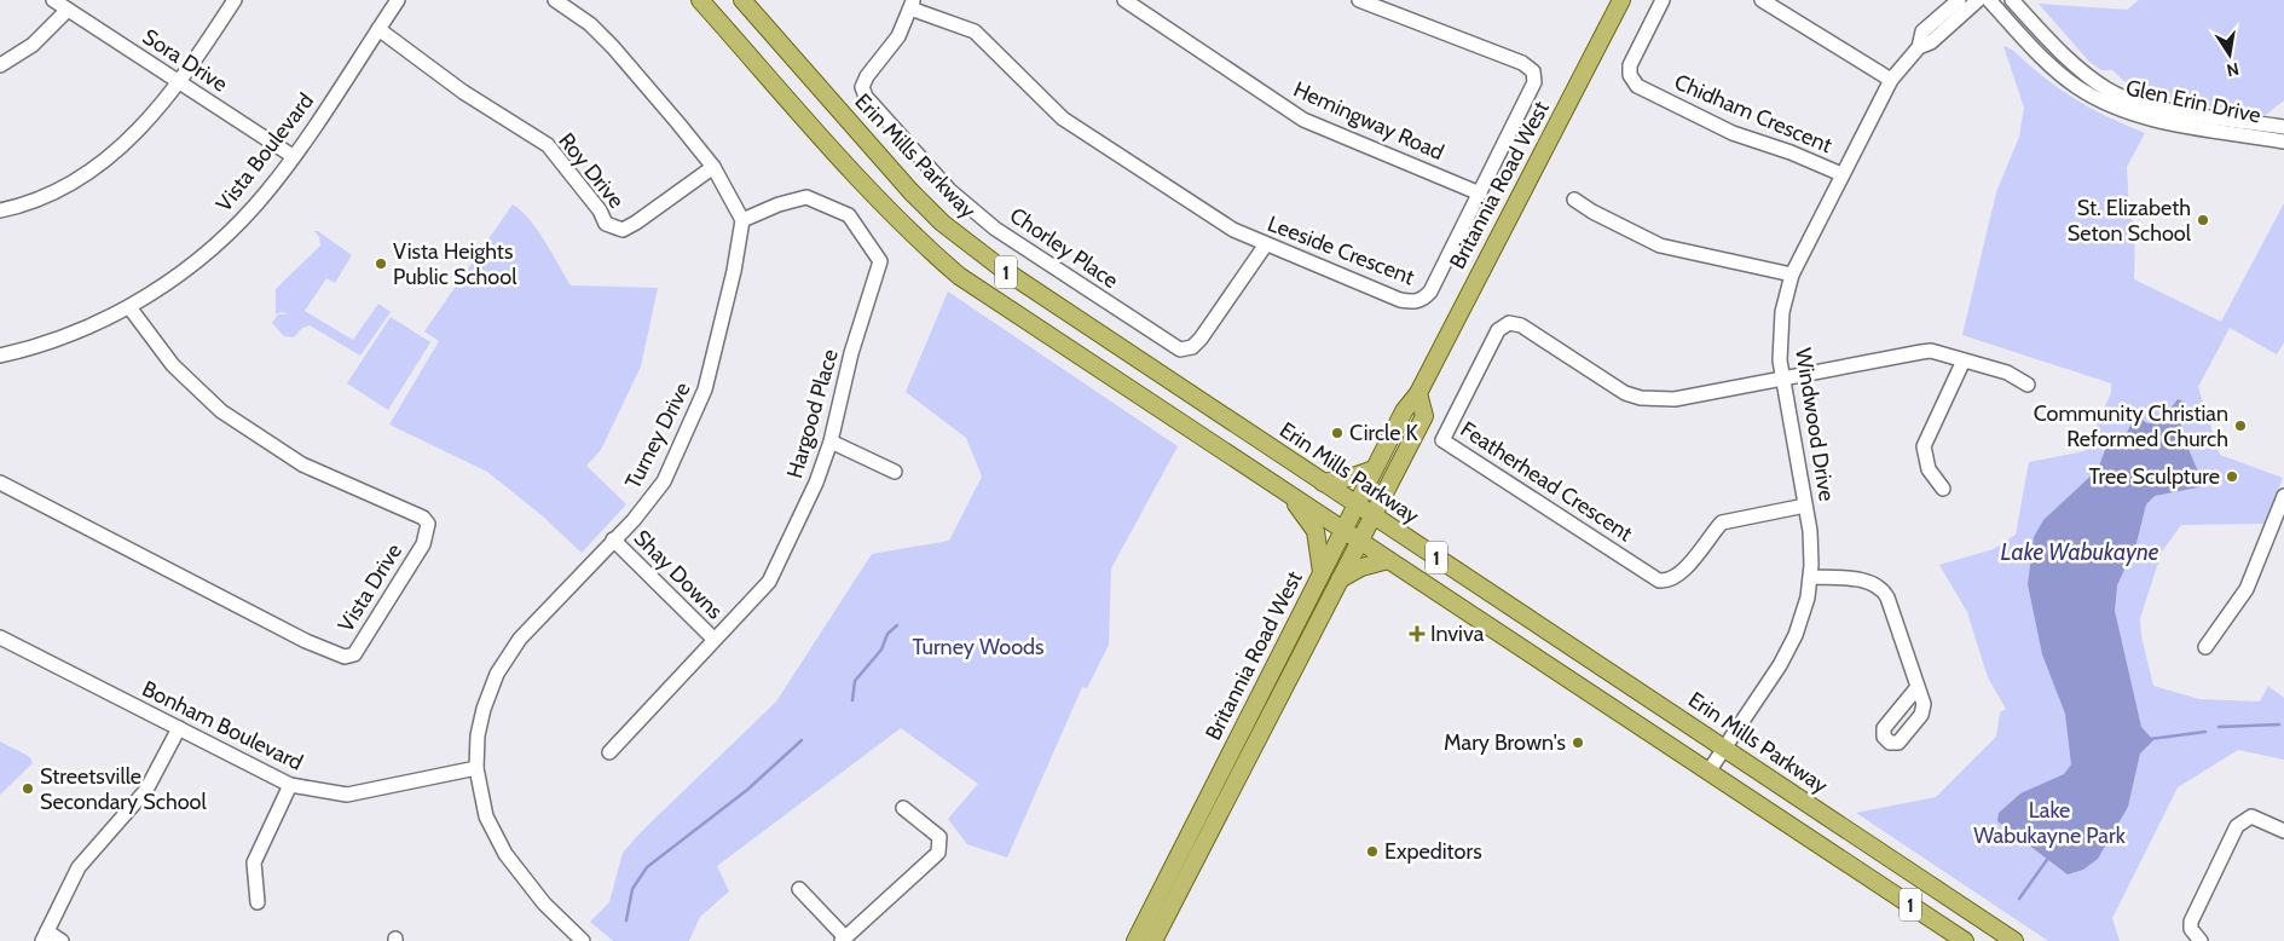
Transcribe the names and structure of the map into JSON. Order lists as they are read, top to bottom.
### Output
{
  "streets": {
    "main road": ["Erin Mills Parkway", "Britannia Road West", "1"],
    "street": [
      "Sora Drive",
      "Glen Erin Drive",
      "Chidham Crescent",
      "Hemingway Road",
      "Vista Boulevard",
      "Roy Drive",
      "Chorley Place",
      "Leeside Crescent",
      "Hargood Place",
      "Windwood Drive",
      "Turney Drive",
      "Featherhead Crescent",
      "Shay Downs",
      "Vista Drive",
      "Bonham Boulevard"
    ]
  },
  "crossings": [
    ["Sora Drive", "Vista Boulevard"],
    ["Chidham Crescent", "Windwood Drive"],
    ["Hemingway Road", "Leeside Crescent"],
    ["Vista Boulevard", "Roy Drive"],
    ["Vista Boulevard", "Vista Drive"],
    ["Erin Mills Parkway", "Britannia Road West"],
    ["Erin Mills Parkway", "Windwood Drive"],
    ["Britannia Road West", "1"],
    ["Chorley Place", "Leeside Crescent"],
    ["1", "Windwood Drive"],
    ["Hargood Place", "Turney Drive"],
    ["Hargood Place", "Shay Downs"],
    ["Windwood Drive", "Featherhead Crescent"],
    ["Turney Drive", "Shay Downs"],
    ["Turney Drive", "Bonham Boulevard"]
  ],
  "water": ["Lake Wabukayne"],
  "parks": ["Turney Woods", "Lake Wabukayne Park"],
  "places": {
    "other": [
      "St. Elizabeth Seton School",
      "Vista Heights Public School",
      "Community Christian Reformed Church",
      "Circle K",
      "Tree Sculpture",
      "Mary Brown's",
      "Streetsville Secondary School",
      "Expeditors"
    ],
    "health": ["Inviva"]
  },
  "north": "bottom"
}
